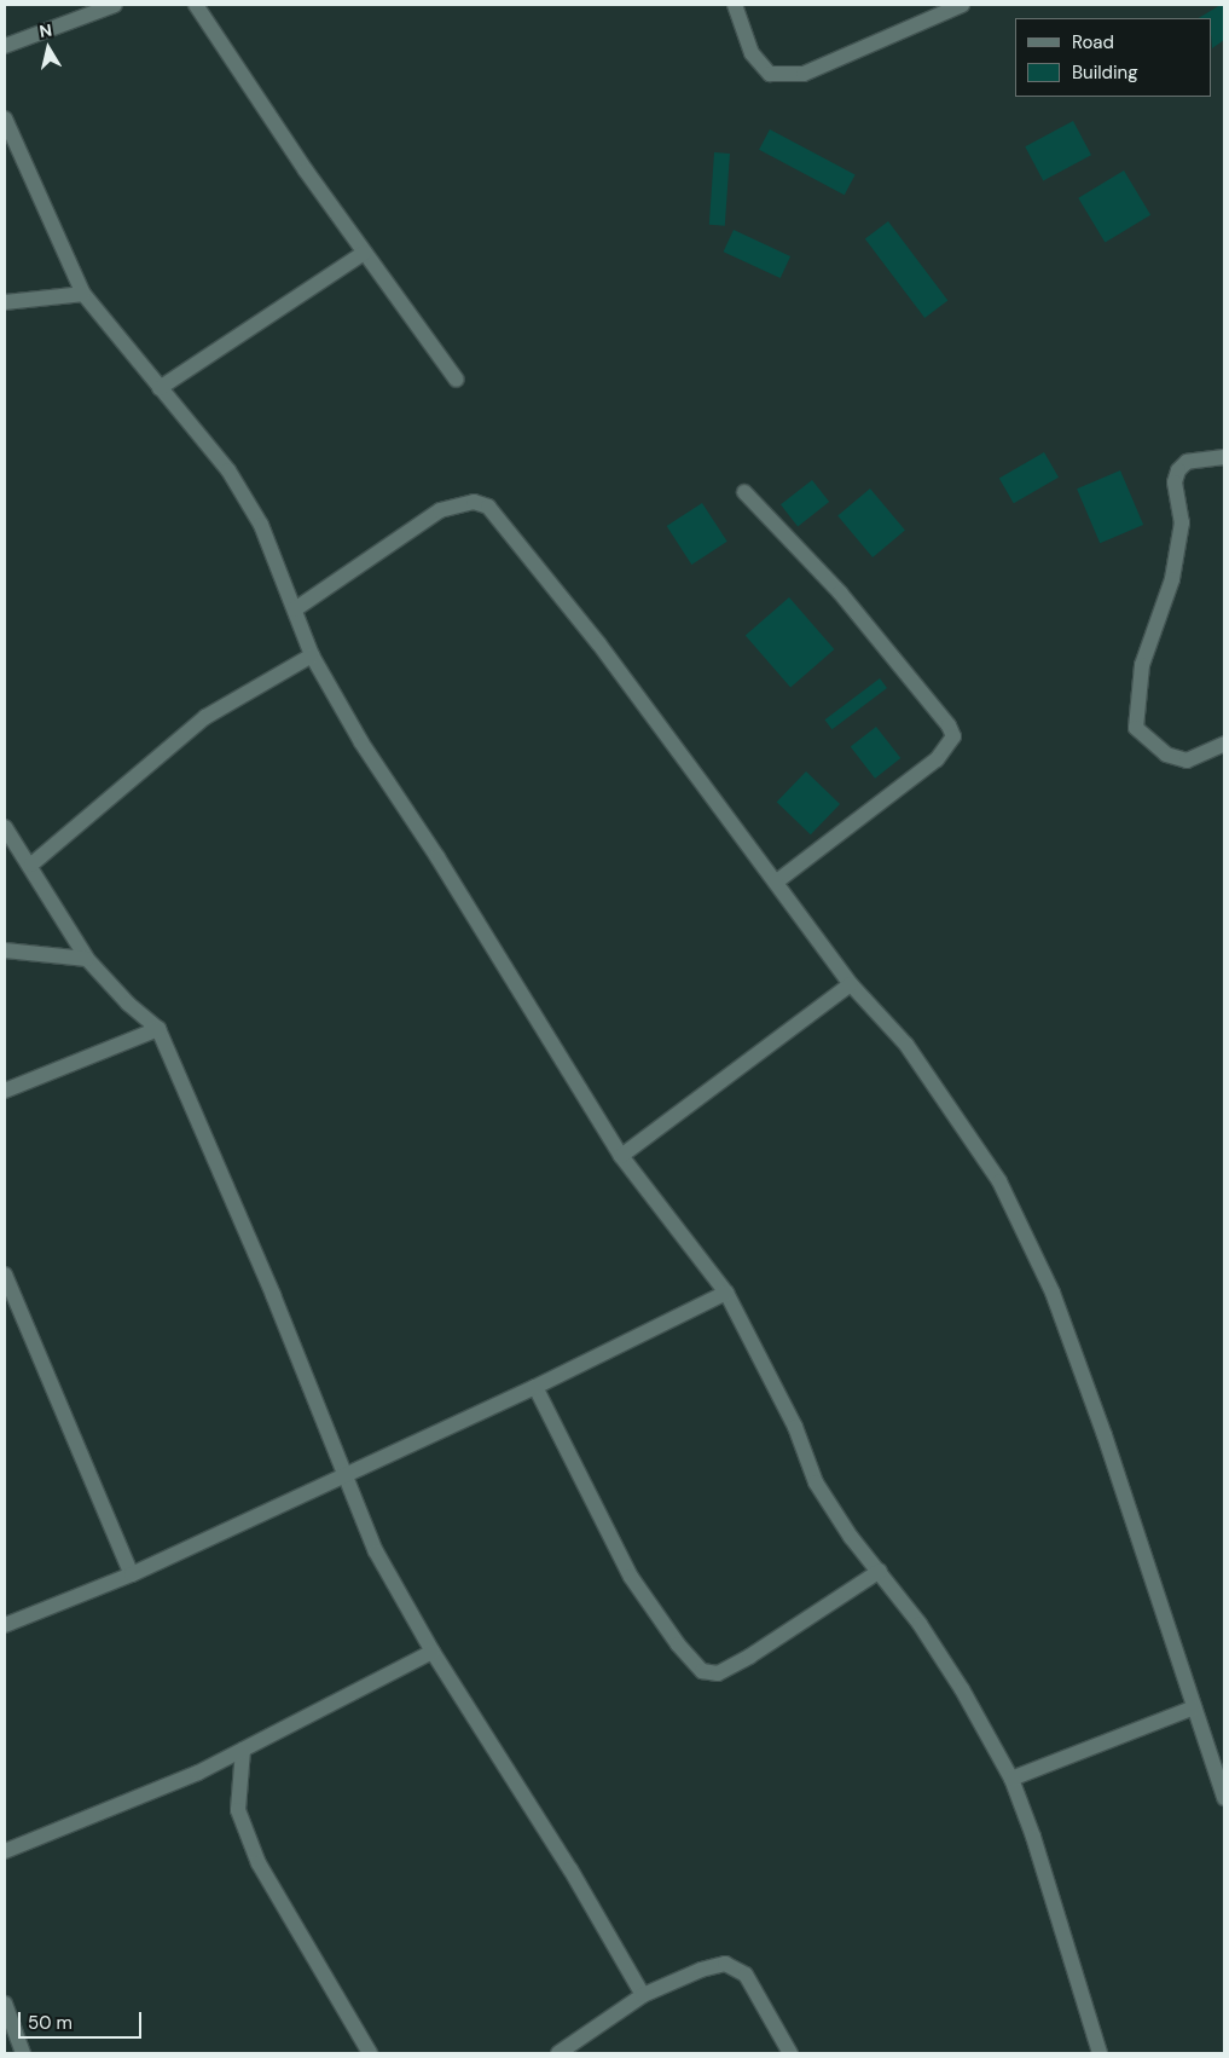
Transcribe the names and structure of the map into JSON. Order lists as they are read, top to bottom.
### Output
{
  "legend": ["Road", "Building"],
  "scale_bar": "50 m",
  "north": "top"
}
